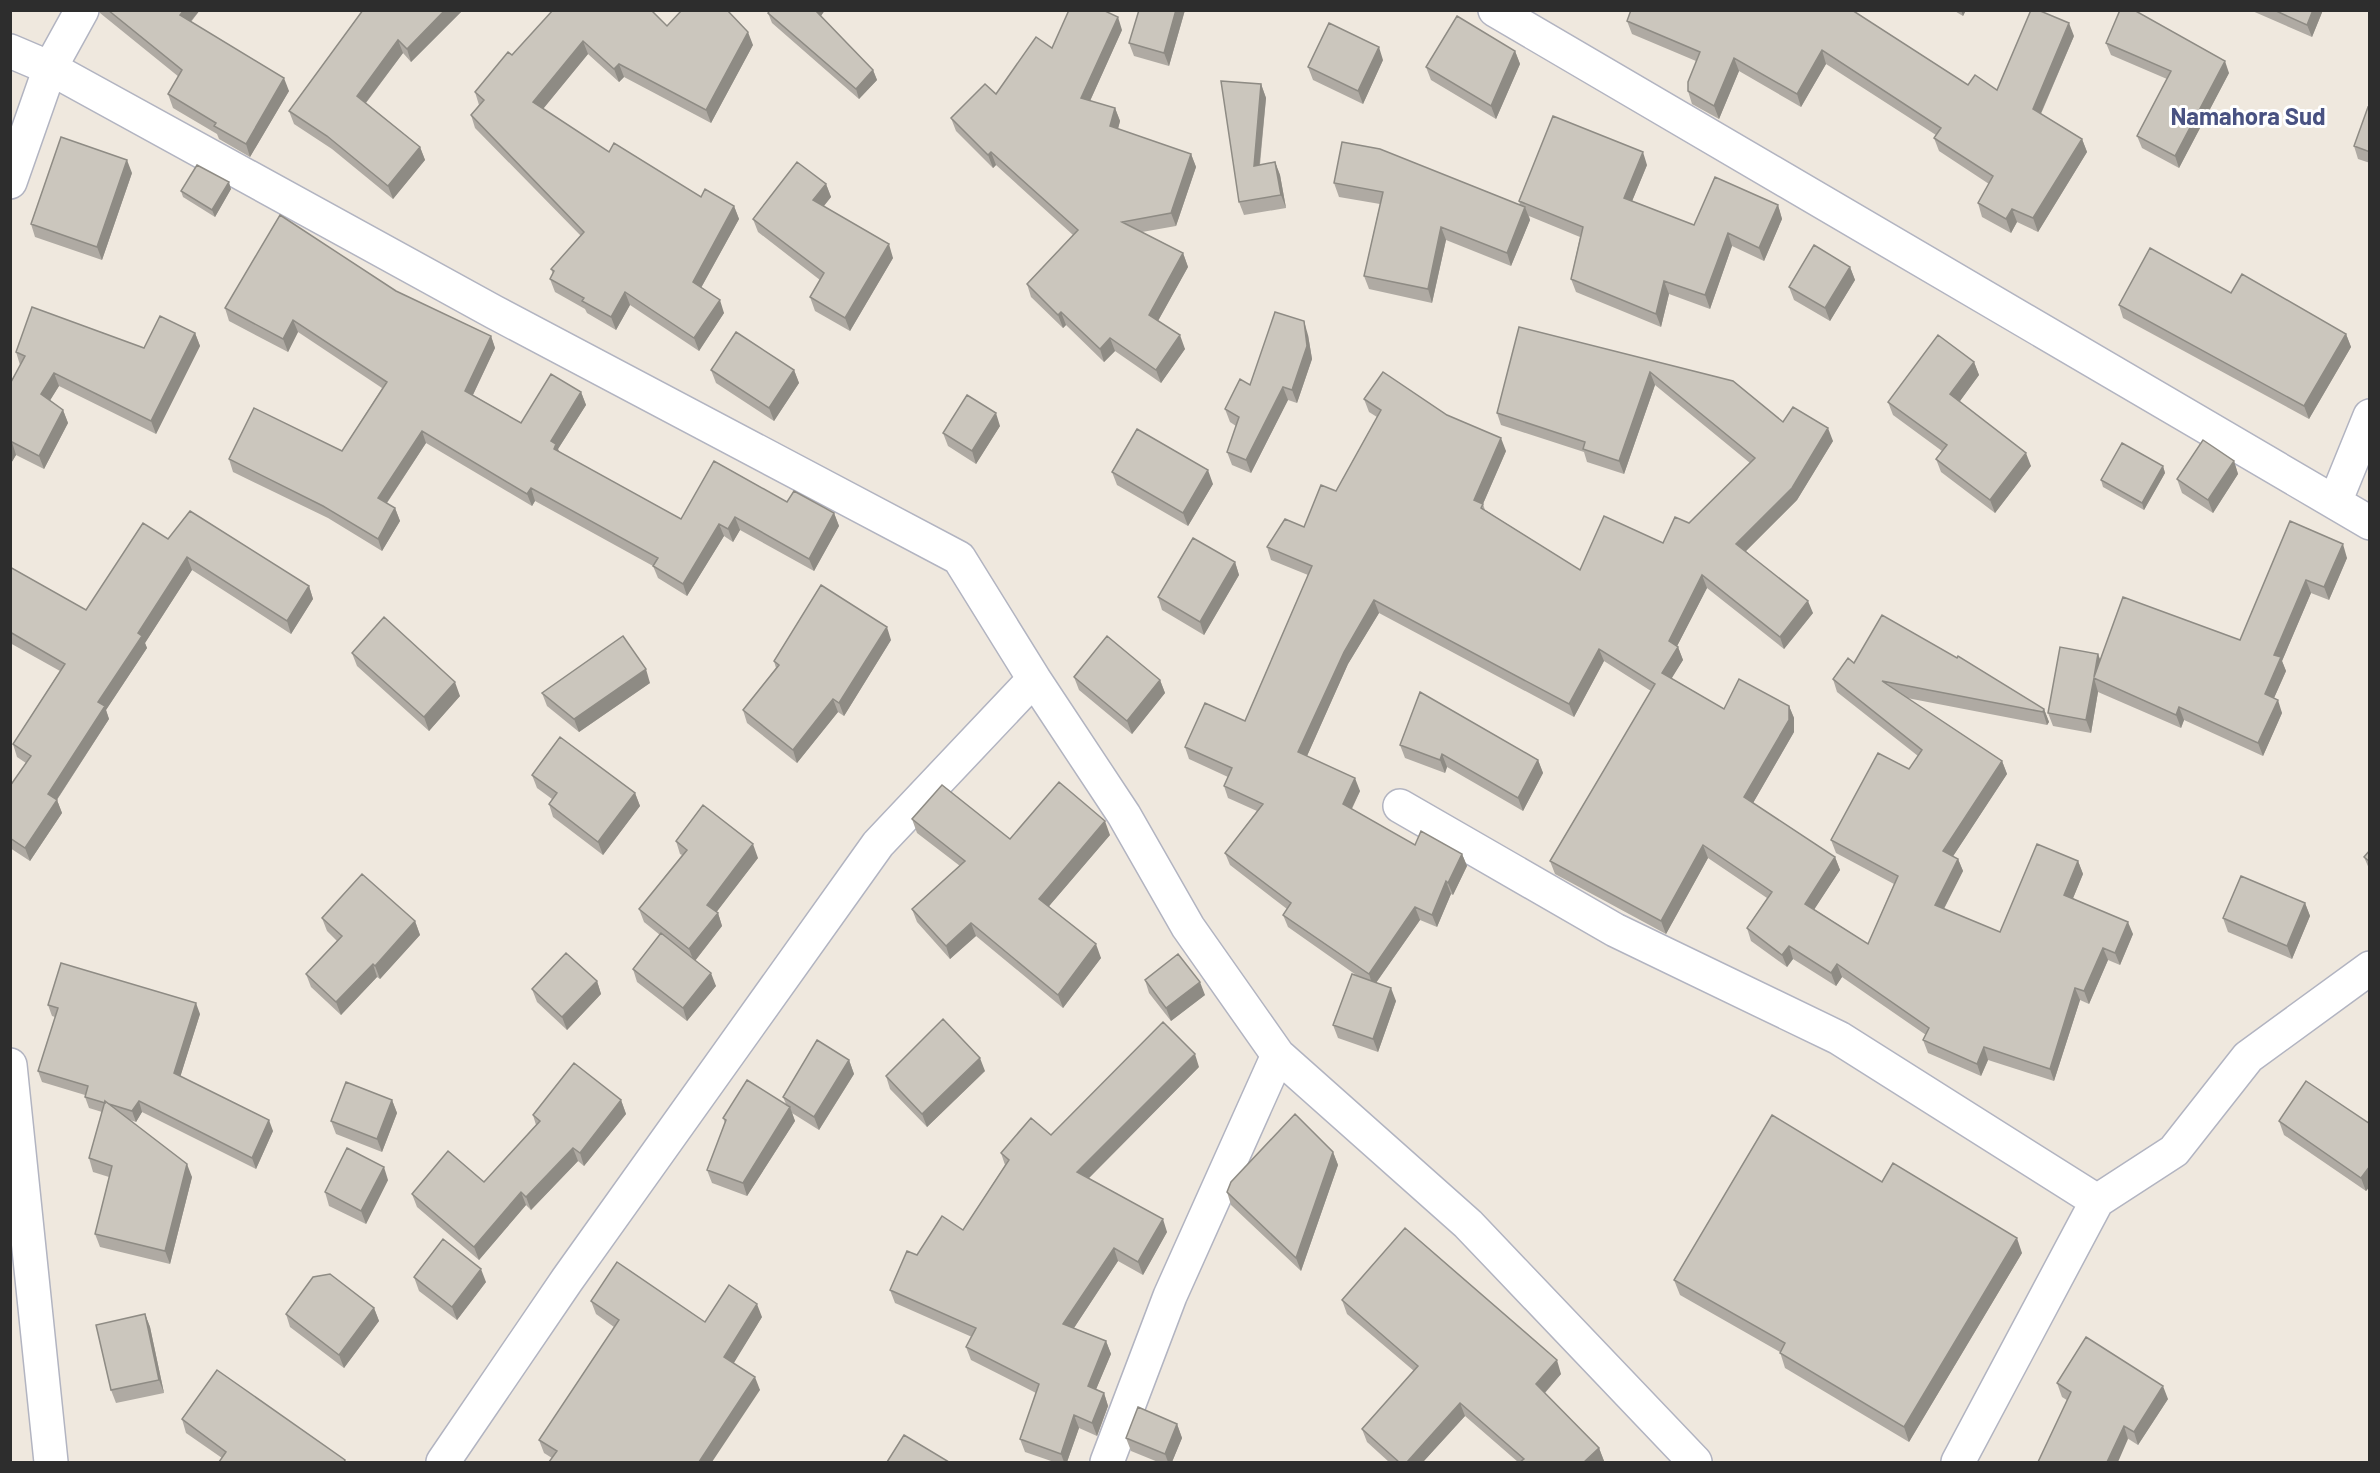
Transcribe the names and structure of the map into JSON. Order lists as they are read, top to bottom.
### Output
{
  "districts": ["Namahora Sud"]
}
